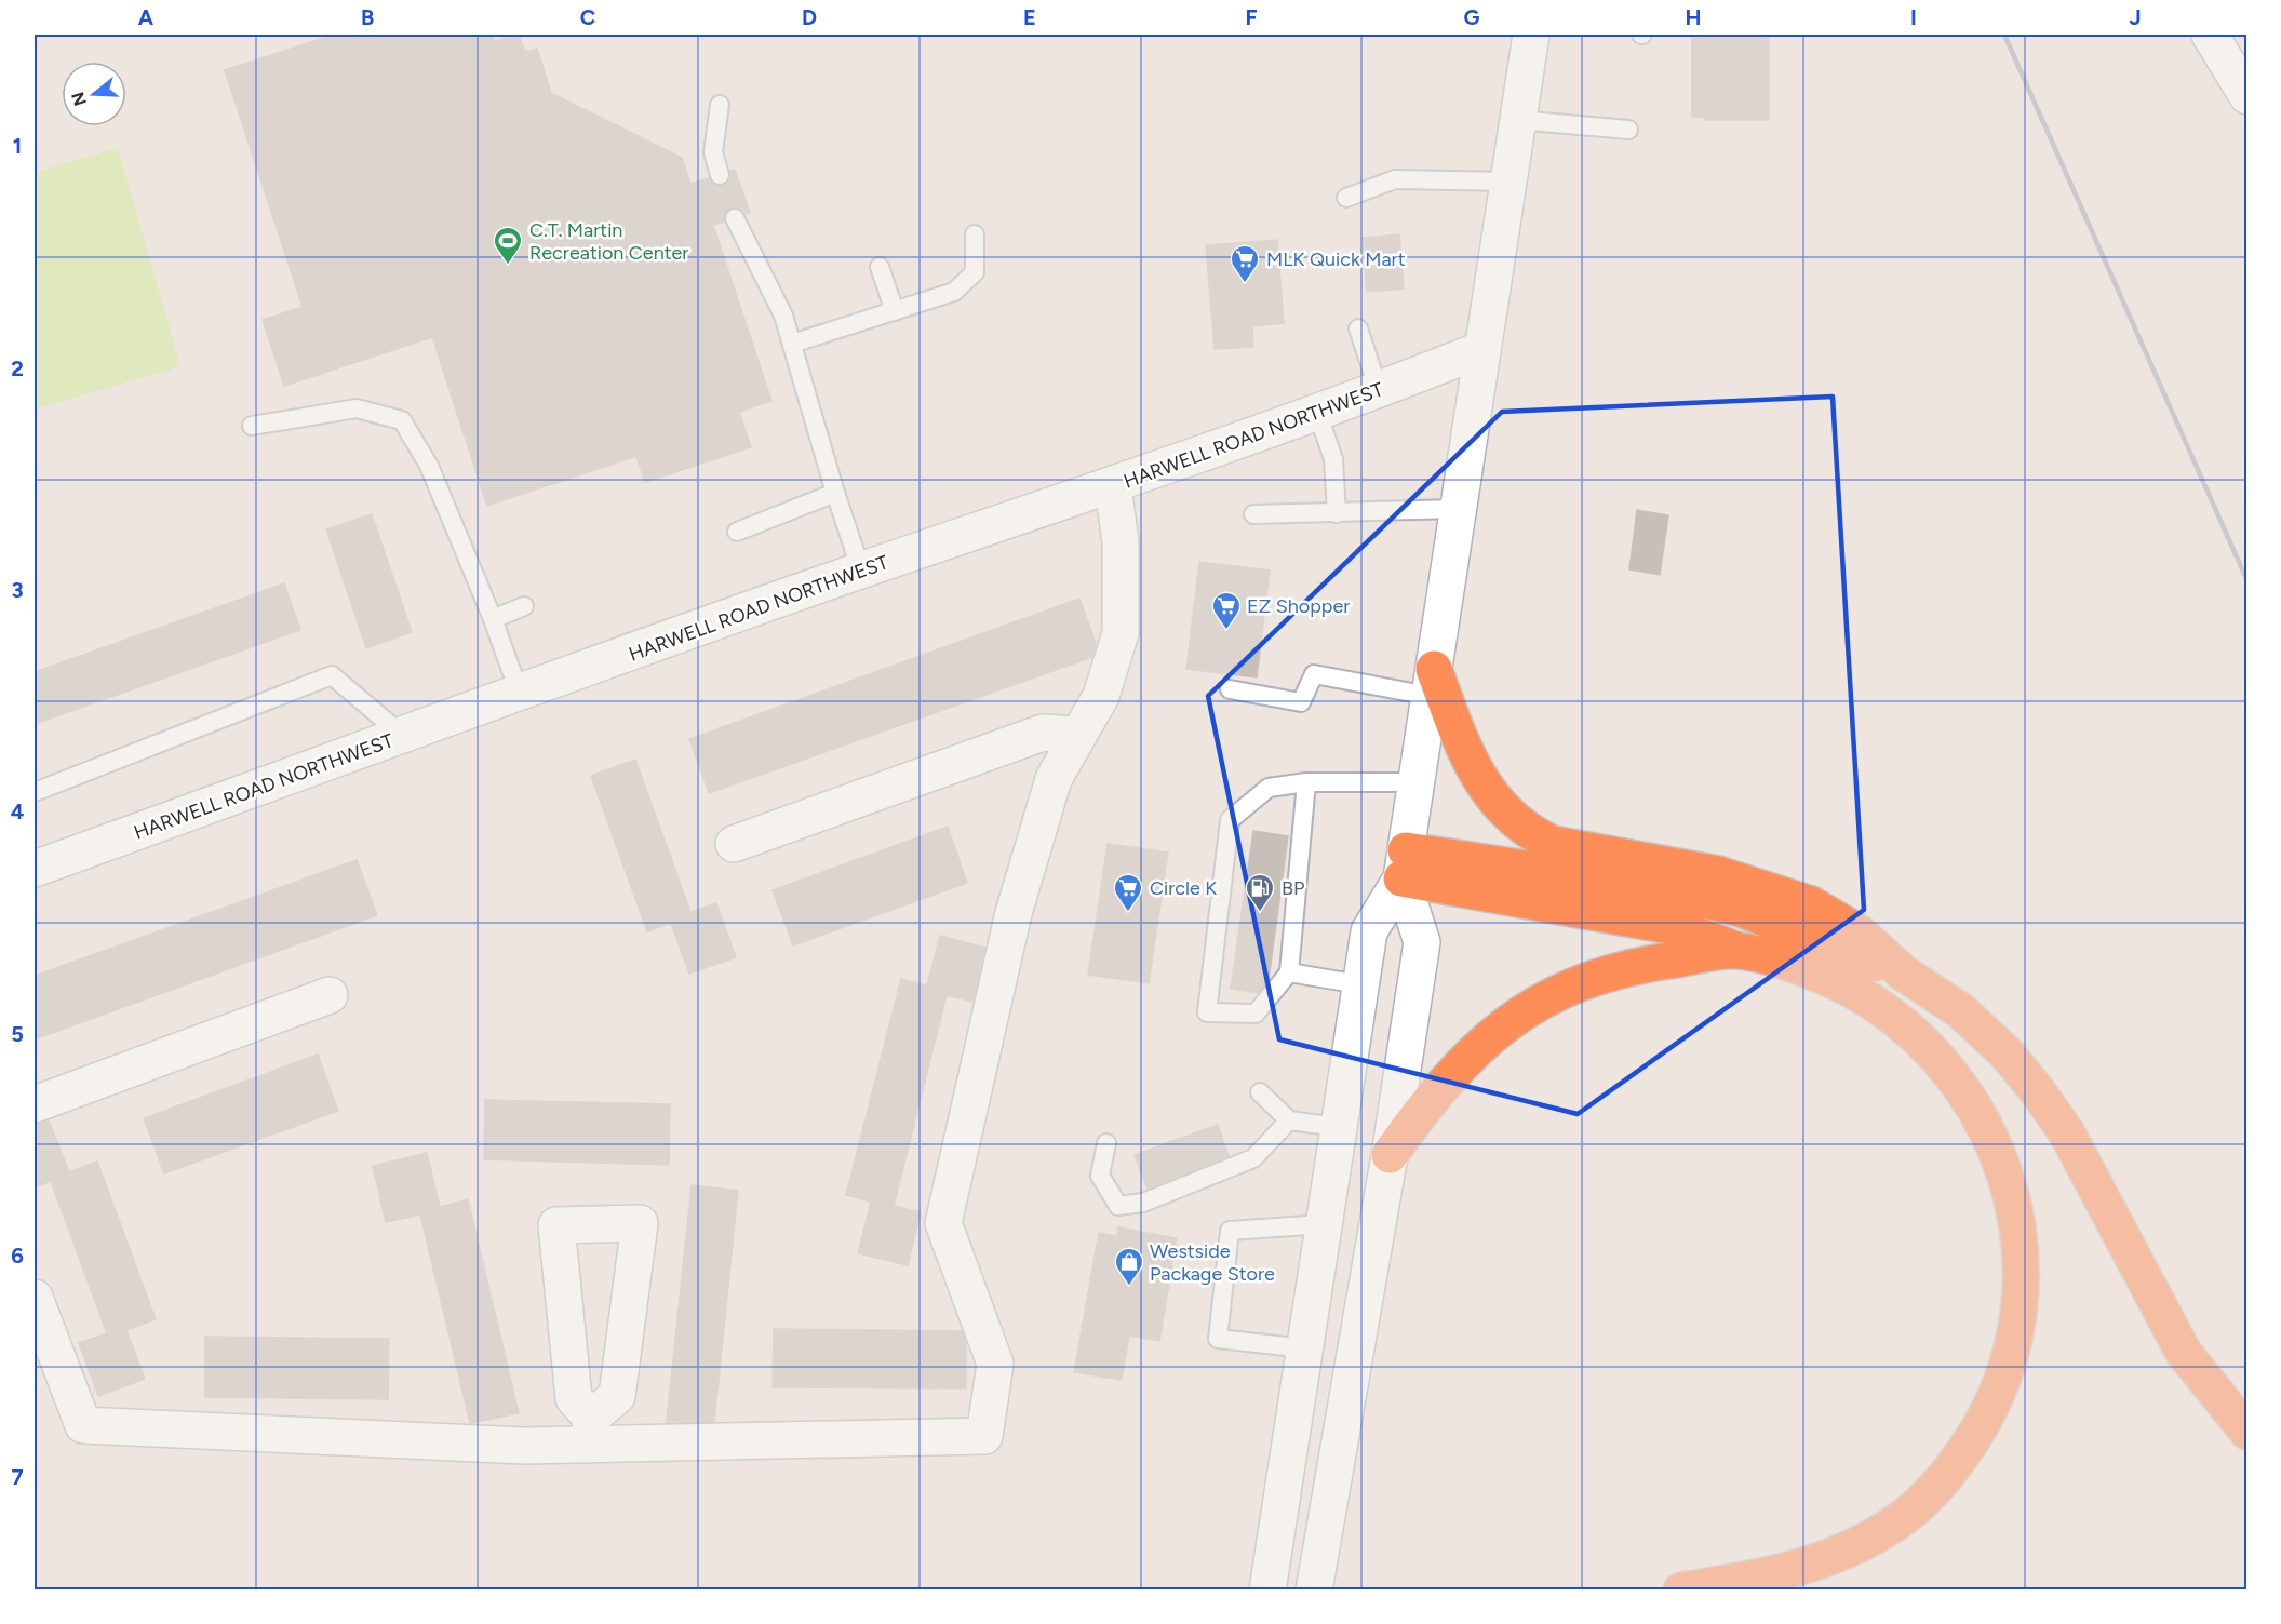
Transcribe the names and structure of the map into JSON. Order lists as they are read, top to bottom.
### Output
{
  "streets": {
    "street": ["HARWELL ROAD NORTHWEST"]
  },
  "places": {
    "sports": ["C.T. Martin Recreation Center"],
    "supermarket": ["MLK Quick Mart", "EZ Shopper", "Circle K"],
    "fuel station": ["BP"],
    "shop": ["Westside Package Store"]
  },
  "north": "left",
  "grid": {
    "columns": [
      "A",
      "B",
      "C",
      "D",
      "E",
      "F",
      "G",
      "H",
      "I",
      "J"
    ],
    "rows": [
      "1",
      "2",
      "3",
      "4",
      "5",
      "6",
      "7"
    ]
  }
}
